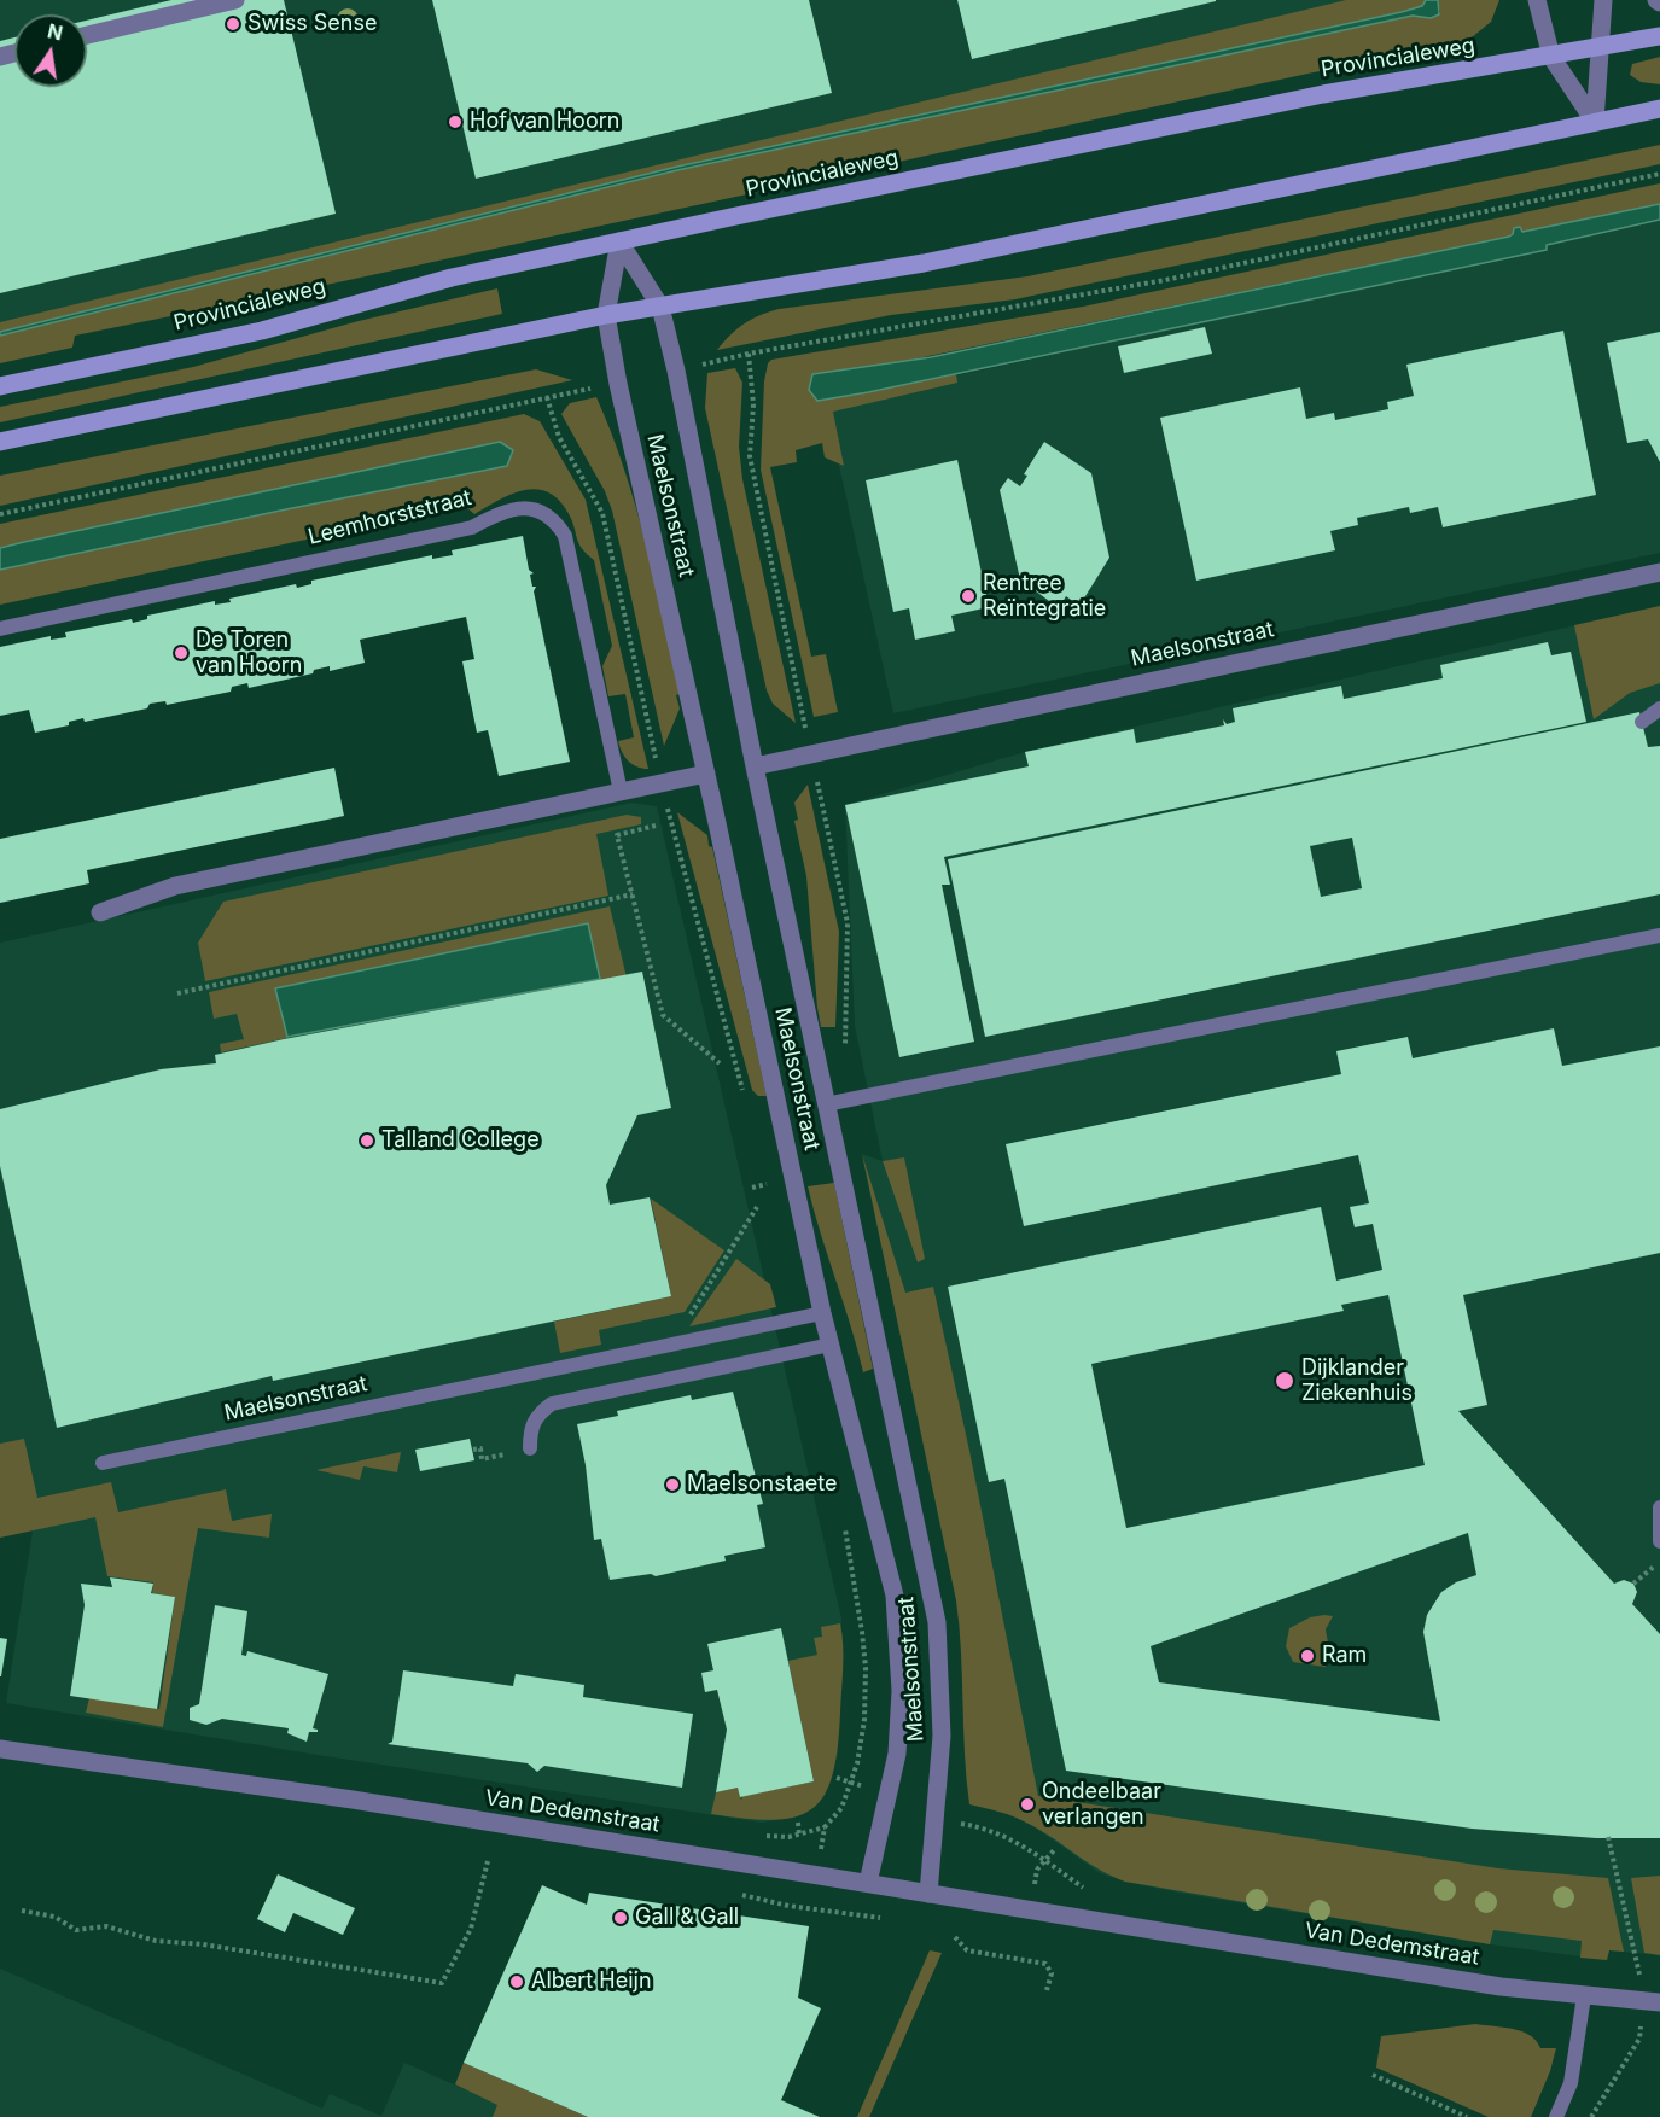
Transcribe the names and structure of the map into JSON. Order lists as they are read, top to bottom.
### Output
{
  "streets": {
    "main road": ["Provincialeweg"],
    "street": ["Maelsonstraat", "Van Dedemstraat"],
    "lane": ["Leemhorststraat"]
  },
  "crossings": [
    ["Provincialeweg", "Maelsonstraat"],
    ["Maelsonstraat", "Van Dedemstraat"]
  ],
  "places": [
    "Swiss Sense",
    "Hof van Hoorn",
    "Rentree Reïntegratie",
    "De Toren van Hoorn",
    "Talland College",
    "Dijklander Ziekenhuis",
    "Maelsonstaete",
    "Ram",
    "Ondeelbaar verlangen",
    "Gall & Gall",
    "Albert Heijn"
  ],
  "north": "top"
}
